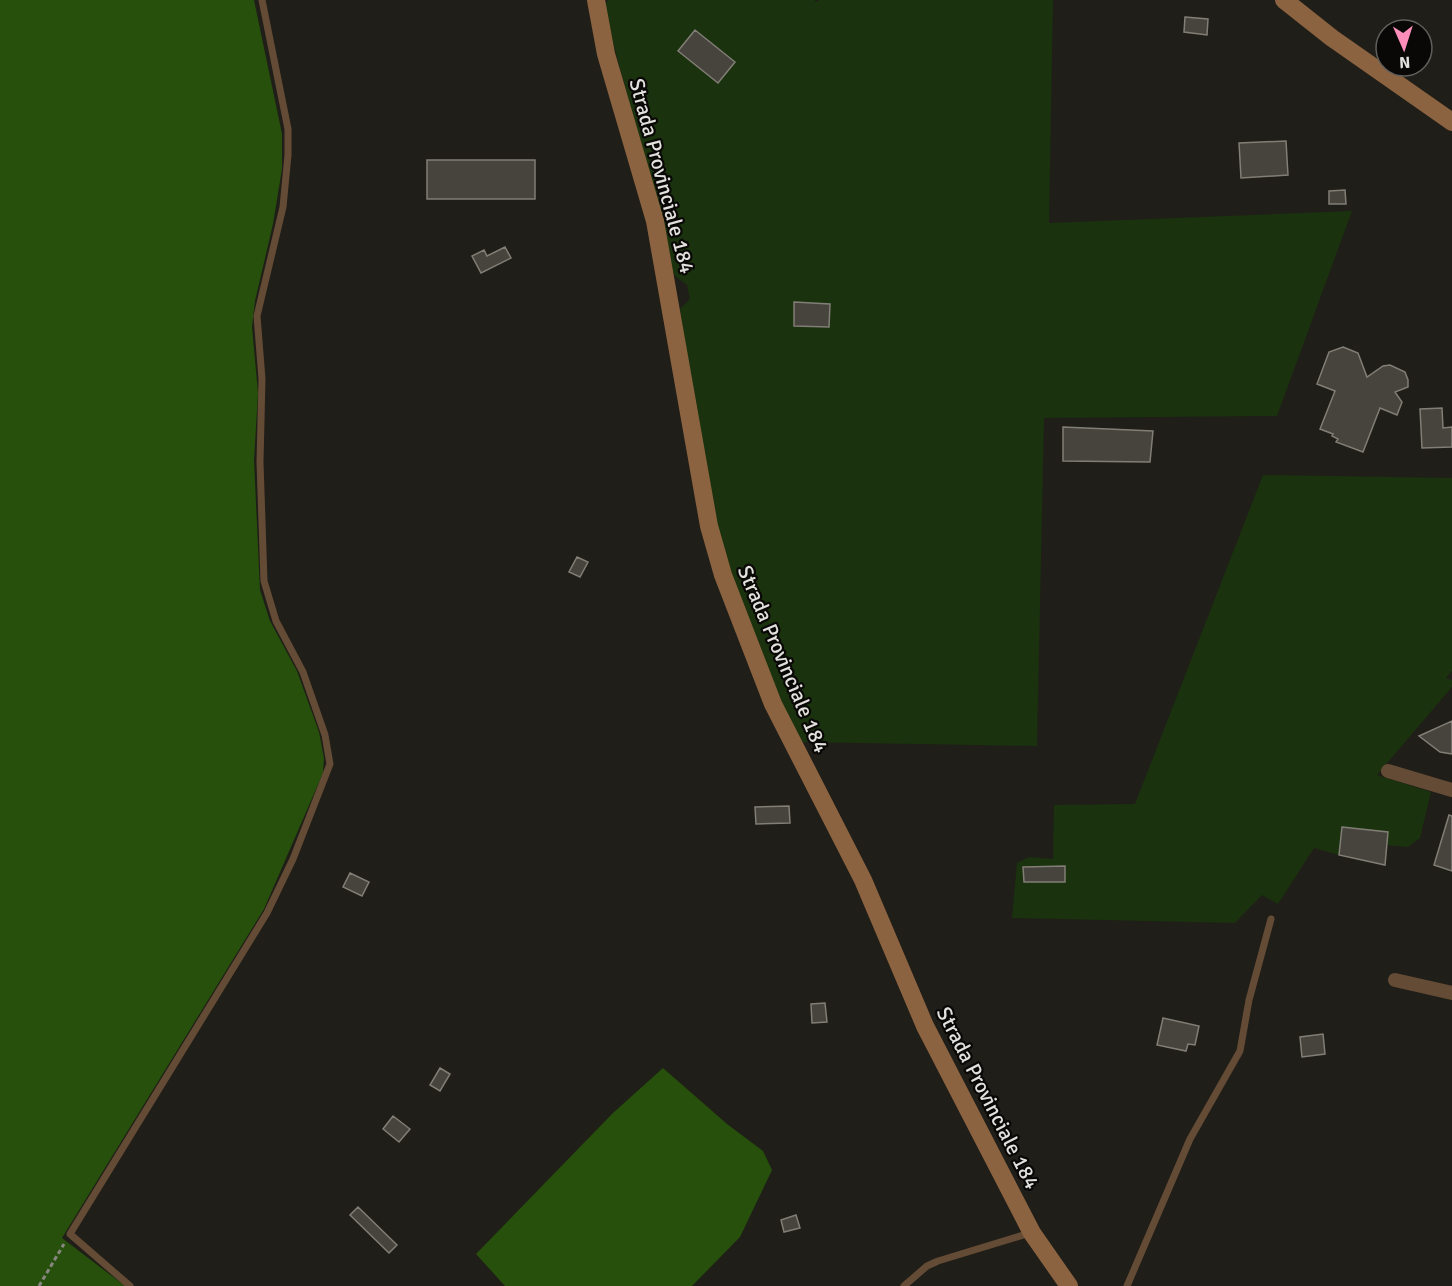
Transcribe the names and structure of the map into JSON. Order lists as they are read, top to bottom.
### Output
{
  "streets": {
    "street": ["Strada Provinciale 184"]
  },
  "north": "bottom"
}
